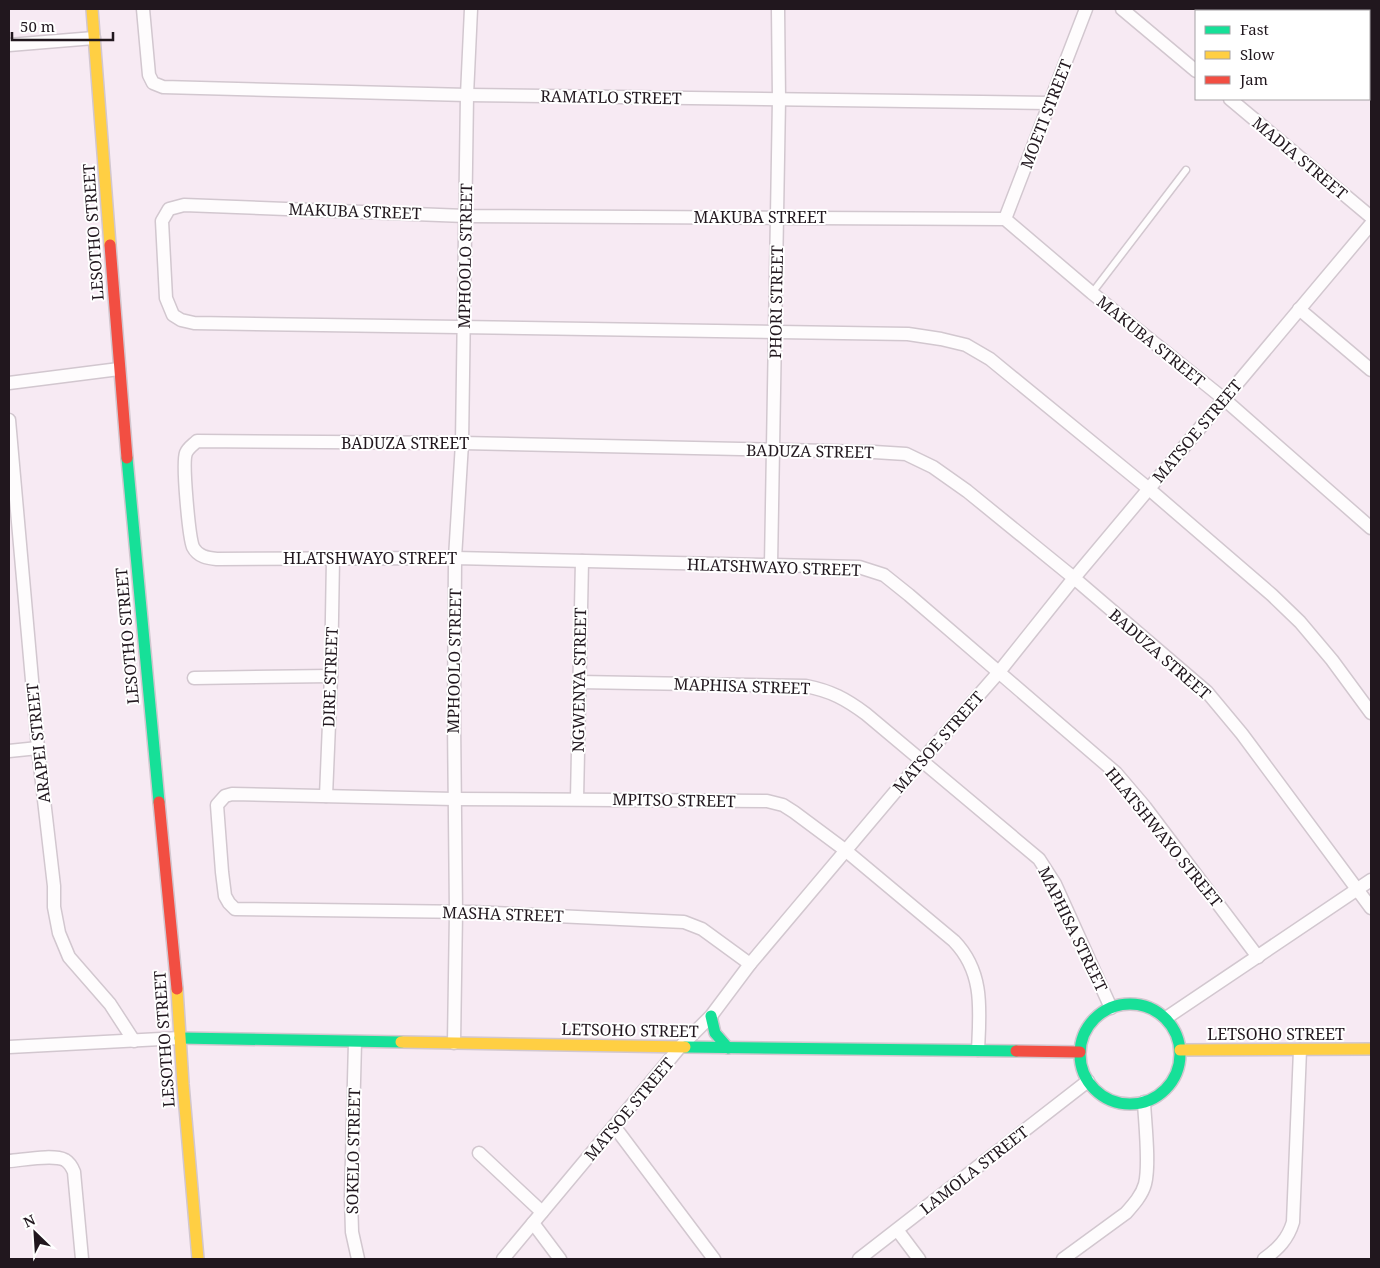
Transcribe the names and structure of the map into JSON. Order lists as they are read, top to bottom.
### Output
{
  "streets": {
    "street": [
      "RAMATLO STREET",
      "MOETI STREET",
      "MADIA STREET",
      "MAKUBA STREET",
      "LESOTHO STREET",
      "MPHOOLO STREET",
      "PHORI STREET",
      "MATSOE STREET",
      "BADUZA STREET",
      "HLATSHWAYO STREET",
      "DIRE STREET",
      "NGWENYA STREET",
      "MAPHISA STREET",
      "ARAPEI STREET",
      "MPITSO STREET",
      "MASHA STREET",
      "LETSOHO STREET",
      "SOKELO STREET",
      "LAMOLA STREET"
    ]
  },
  "crossings": [
    ["RAMATLO STREET", "MOETI STREET"],
    ["RAMATLO STREET", "MPHOOLO STREET"],
    ["RAMATLO STREET", "PHORI STREET"],
    ["MOETI STREET", "MAKUBA STREET"],
    ["MAKUBA STREET", "MPHOOLO STREET"],
    ["MAKUBA STREET", "PHORI STREET"],
    ["MAKUBA STREET", "MATSOE STREET"],
    ["LESOTHO STREET", "LETSOHO STREET"],
    ["MPHOOLO STREET", "BADUZA STREET"],
    ["MPHOOLO STREET", "HLATSHWAYO STREET"],
    ["MPHOOLO STREET", "MPITSO STREET"],
    ["MPHOOLO STREET", "MASHA STREET"],
    ["MPHOOLO STREET", "LETSOHO STREET"],
    ["PHORI STREET", "BADUZA STREET"],
    ["PHORI STREET", "HLATSHWAYO STREET"],
    ["MATSOE STREET", "BADUZA STREET"],
    ["MATSOE STREET", "HLATSHWAYO STREET"],
    ["MATSOE STREET", "MAPHISA STREET"],
    ["MATSOE STREET", "MPITSO STREET"],
    ["MATSOE STREET", "MASHA STREET"],
    ["MATSOE STREET", "LETSOHO STREET"],
    ["BADUZA STREET", "HLATSHWAYO STREET"],
    ["HLATSHWAYO STREET", "DIRE STREET"],
    ["HLATSHWAYO STREET", "NGWENYA STREET"],
    ["DIRE STREET", "MPITSO STREET"],
    ["NGWENYA STREET", "MAPHISA STREET"],
    ["NGWENYA STREET", "MPITSO STREET"],
    ["MAPHISA STREET", "LETSOHO STREET"],
    ["MAPHISA STREET", "LAMOLA STREET"],
    ["MPITSO STREET", "MASHA STREET"],
    ["MPITSO STREET", "LETSOHO STREET"],
    ["LETSOHO STREET", "SOKELO STREET"],
    ["LETSOHO STREET", "LAMOLA STREET"]
  ],
  "legend": ["Fast", "Slow", "Jam"],
  "scale_bar": "50 m",
  "north": "top left"
}
